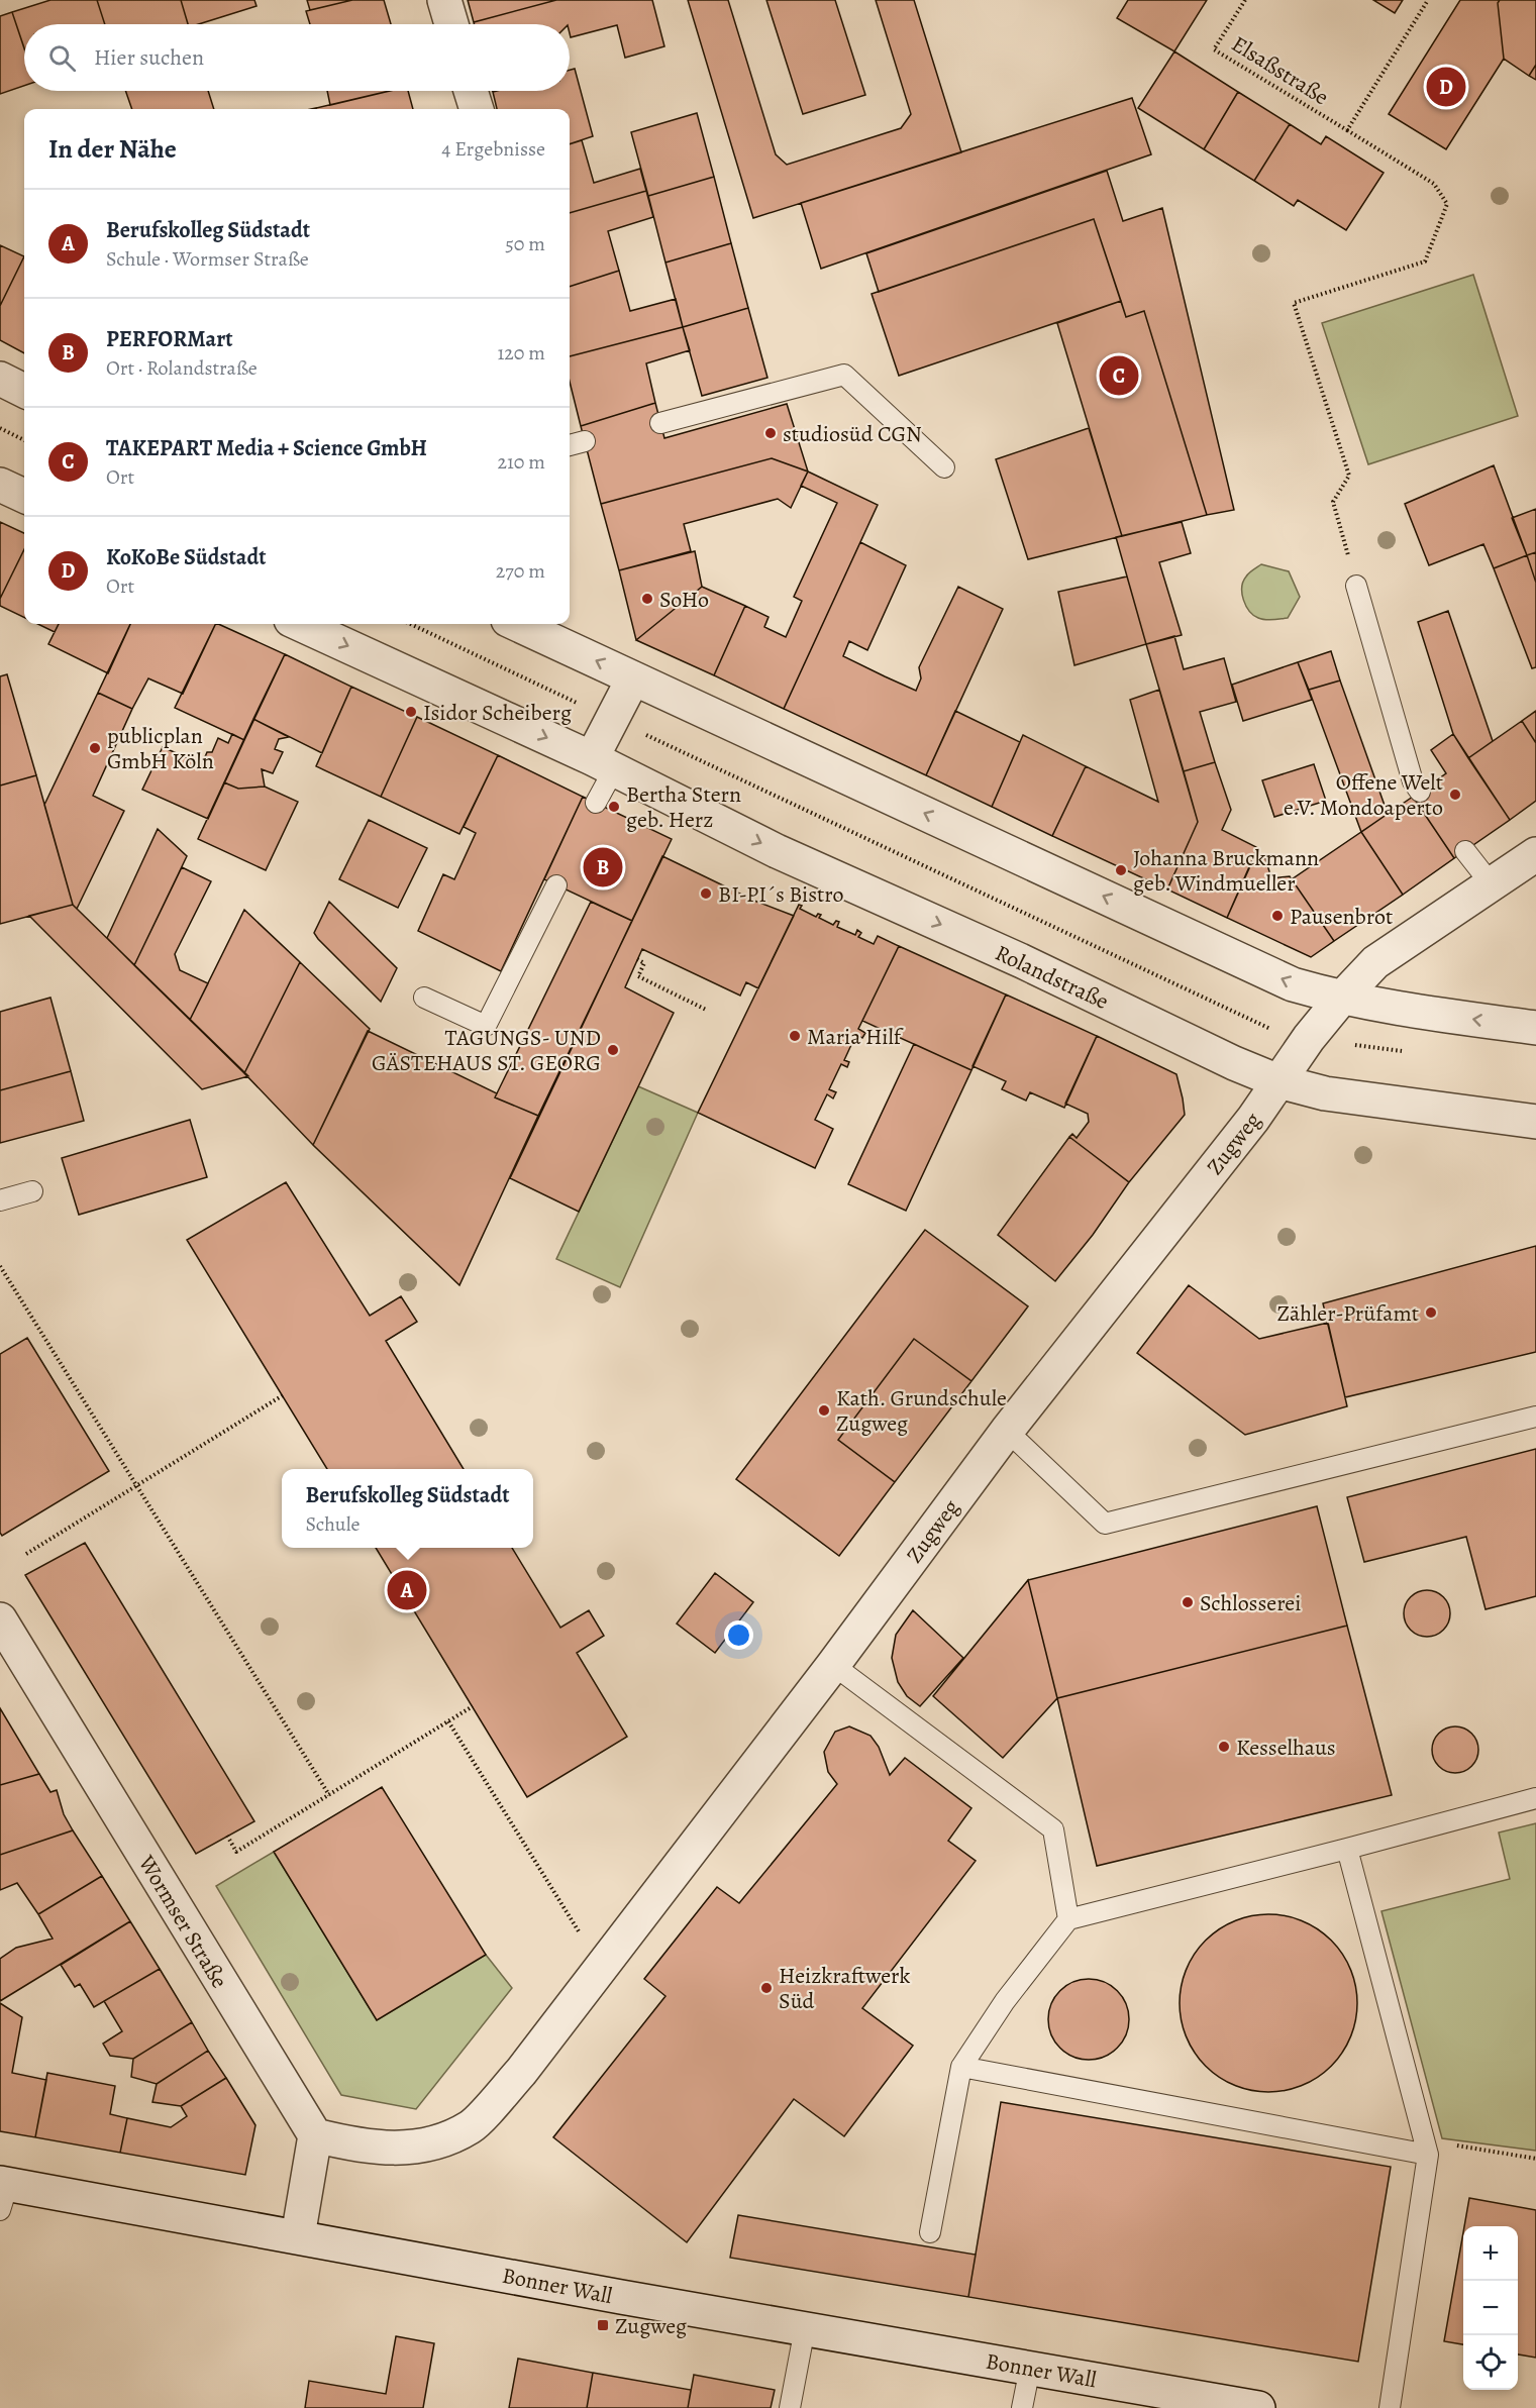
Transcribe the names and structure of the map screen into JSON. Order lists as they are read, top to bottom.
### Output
{
  "streets": {
    "street": [
      "Rolandstraße",
      "Zugweg",
      "Wormser Straße",
      "Bonner Wall"
    ],
    "path": ["Elsaßstraße"]
  },
  "crossings": [
    ["Rolandstraße", "Zugweg"],
    ["Zugweg", "Wormser Straße"]
  ],
  "places": {
    "other": [
      "studiosüd CGN",
      "SoHo",
      "Isidor Scheiberg",
      "publicplan GmbH Köln",
      "Offene Welt e.V. Mondoaperto",
      "Bertha Stern geb. Herz",
      "Johanna Bruckmann geb. Windmueller",
      "BI-PI´s Bistro",
      "Pausenbrot",
      "Maria Hilf",
      "TAGUNGS- UND GÄSTEHAUS ST. GEORG",
      "Zähler-Prüfamt",
      "Kath. Grundschule Zugweg",
      "Schlosserei",
      "Kesselhaus",
      "Heizkraftwerk Süd"
    ],
    "transit": ["Zugweg"]
  },
  "page": {
    "search": "Hier suchen",
    "pins": [
      "D",
      "C",
      "B",
      "A"
    ],
    "heading": ["In der Nähe", "4 Ergebnisse"],
    "list": [
      {
        "mark": "A",
        "name": "Berufskolleg Südstadt",
        "note": "Schule · Wormser Straße",
        "value": "50 m"
      },
      {
        "mark": "B",
        "name": "PERFORMart",
        "note": "Ort · Rolandstraße",
        "value": "120 m"
      },
      {
        "mark": "C",
        "name": "TAKEPART Media + Science GmbH",
        "note": "Ort",
        "value": "210 m"
      },
      {
        "mark": "D",
        "name": "KoKoBe Südstadt",
        "note": "Ort",
        "value": "270 m"
      }
    ],
    "popup": ["Berufskolleg Südstadt", "Schule"],
    "map_buttons": ["+", "−"]
  }
}
